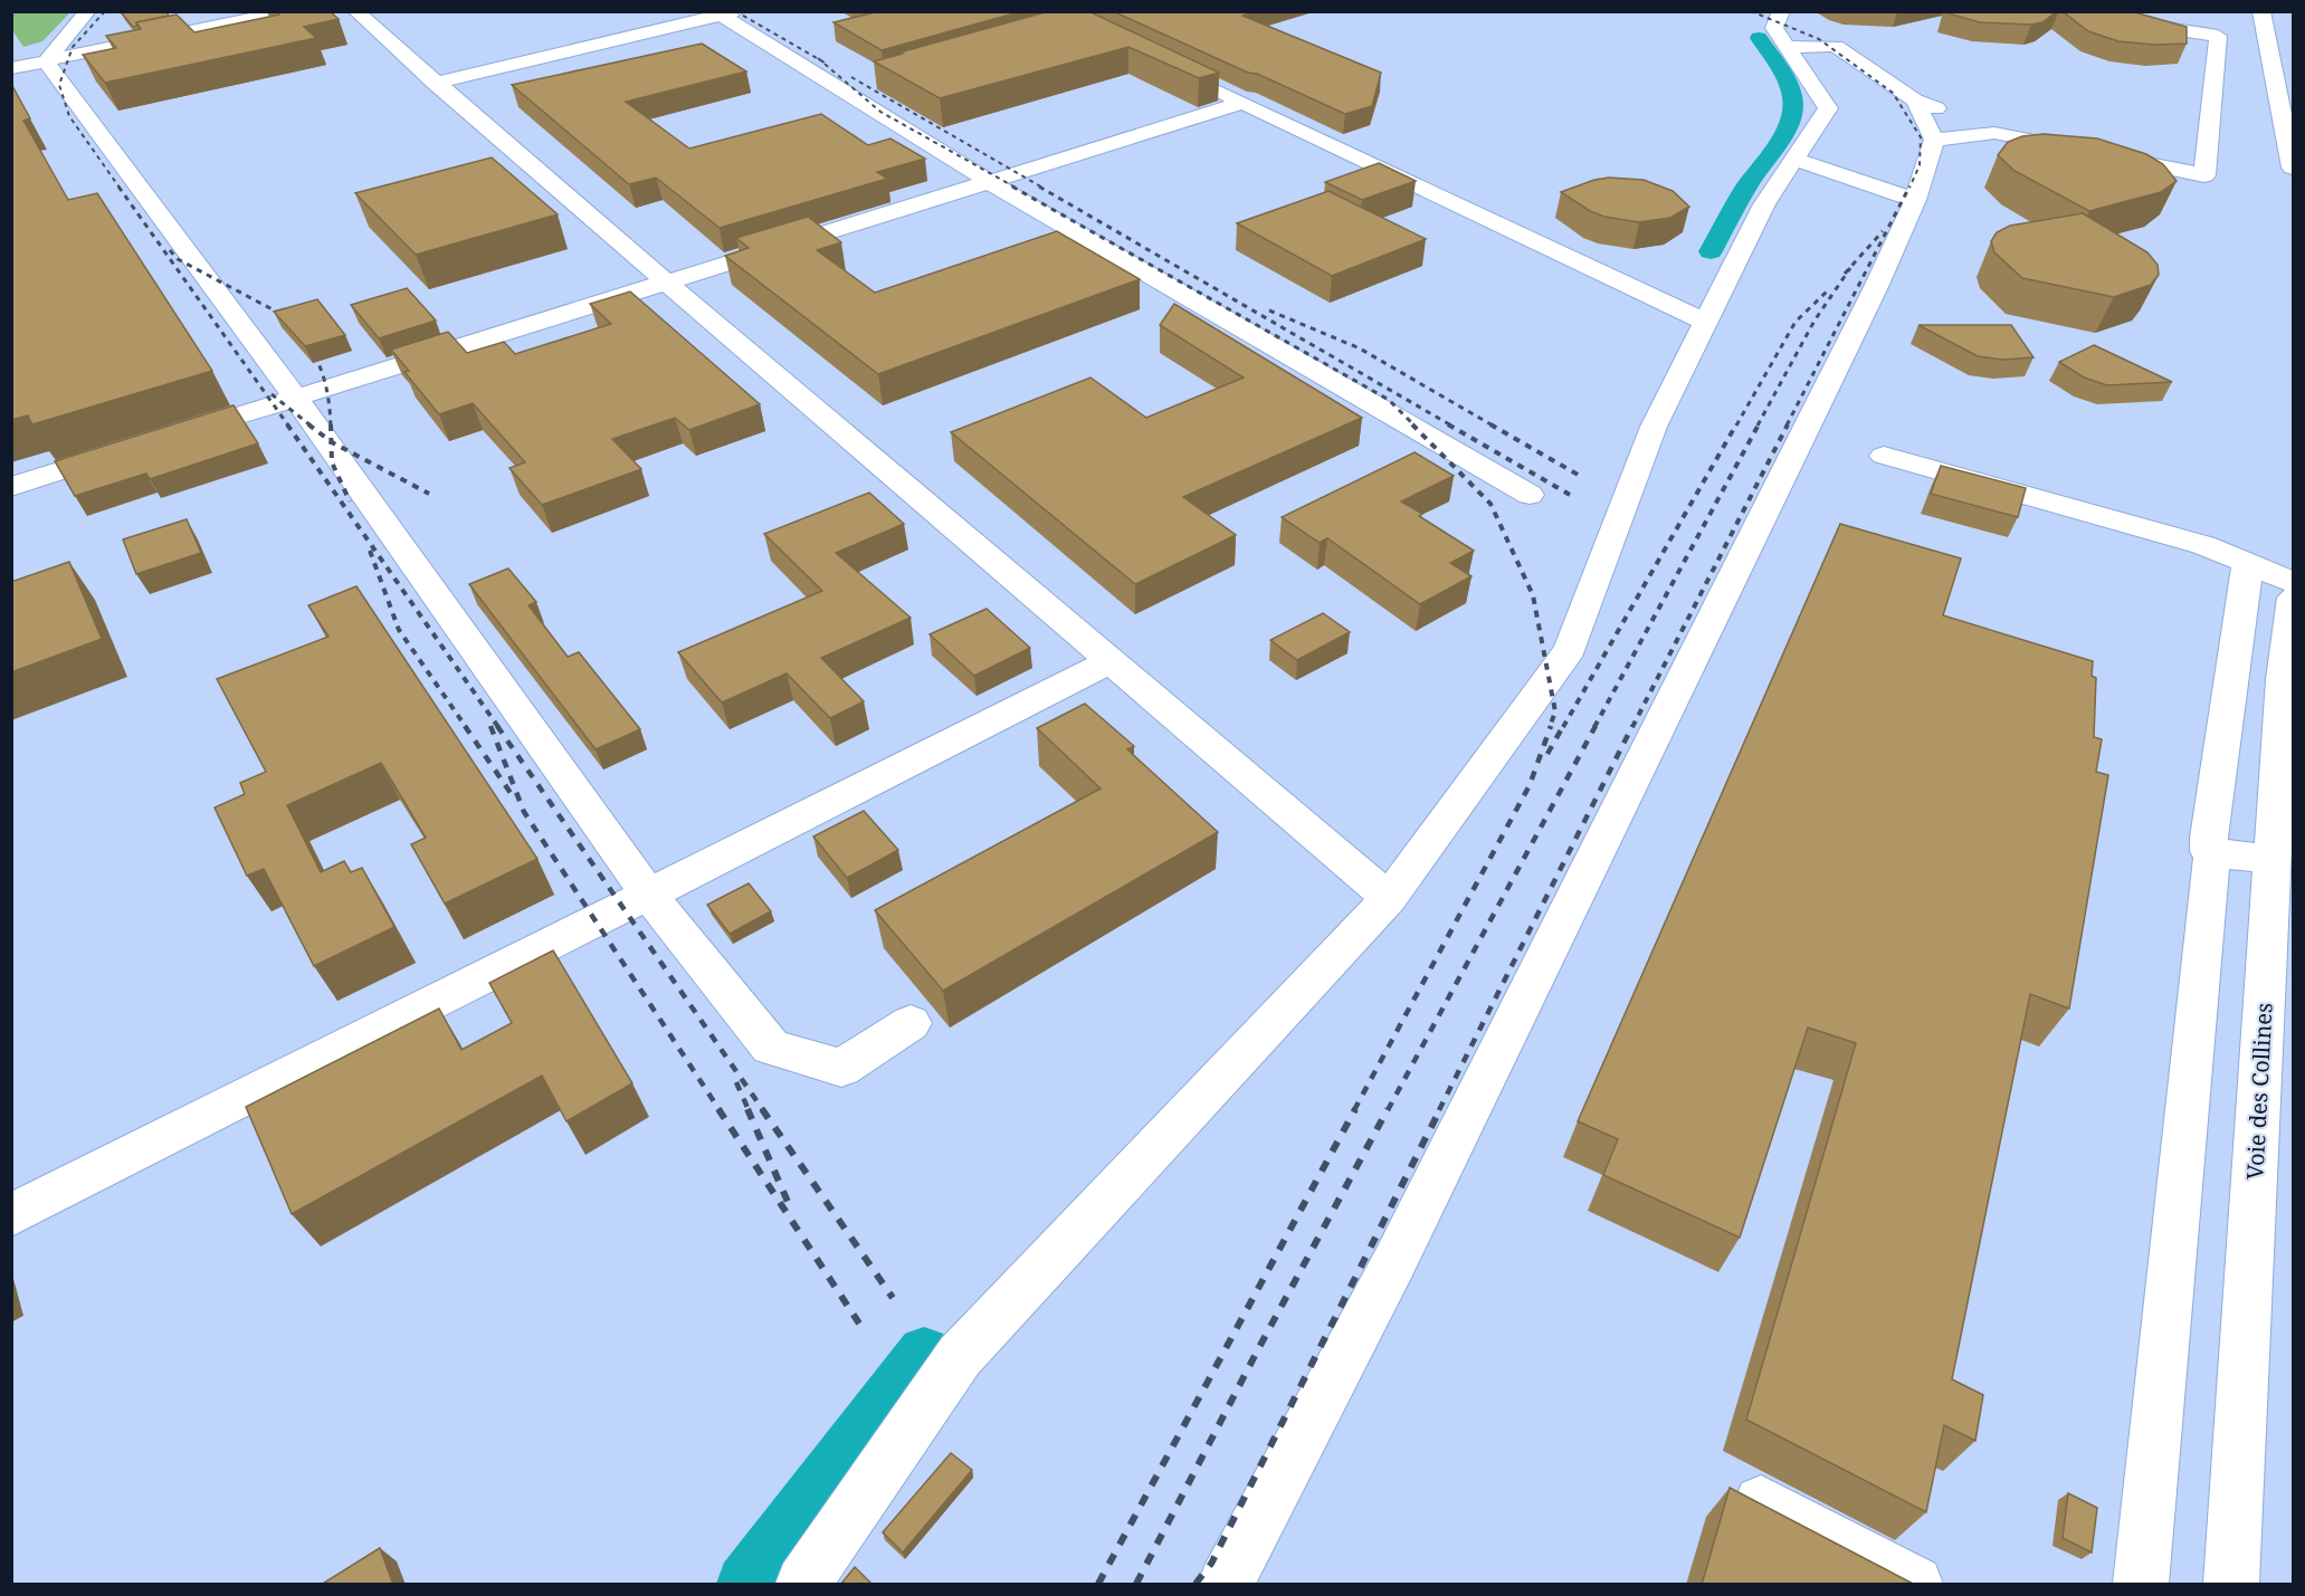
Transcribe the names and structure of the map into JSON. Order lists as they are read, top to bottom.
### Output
{
  "streets": {
    "street": ["Voie des Collines"]
  }
}
